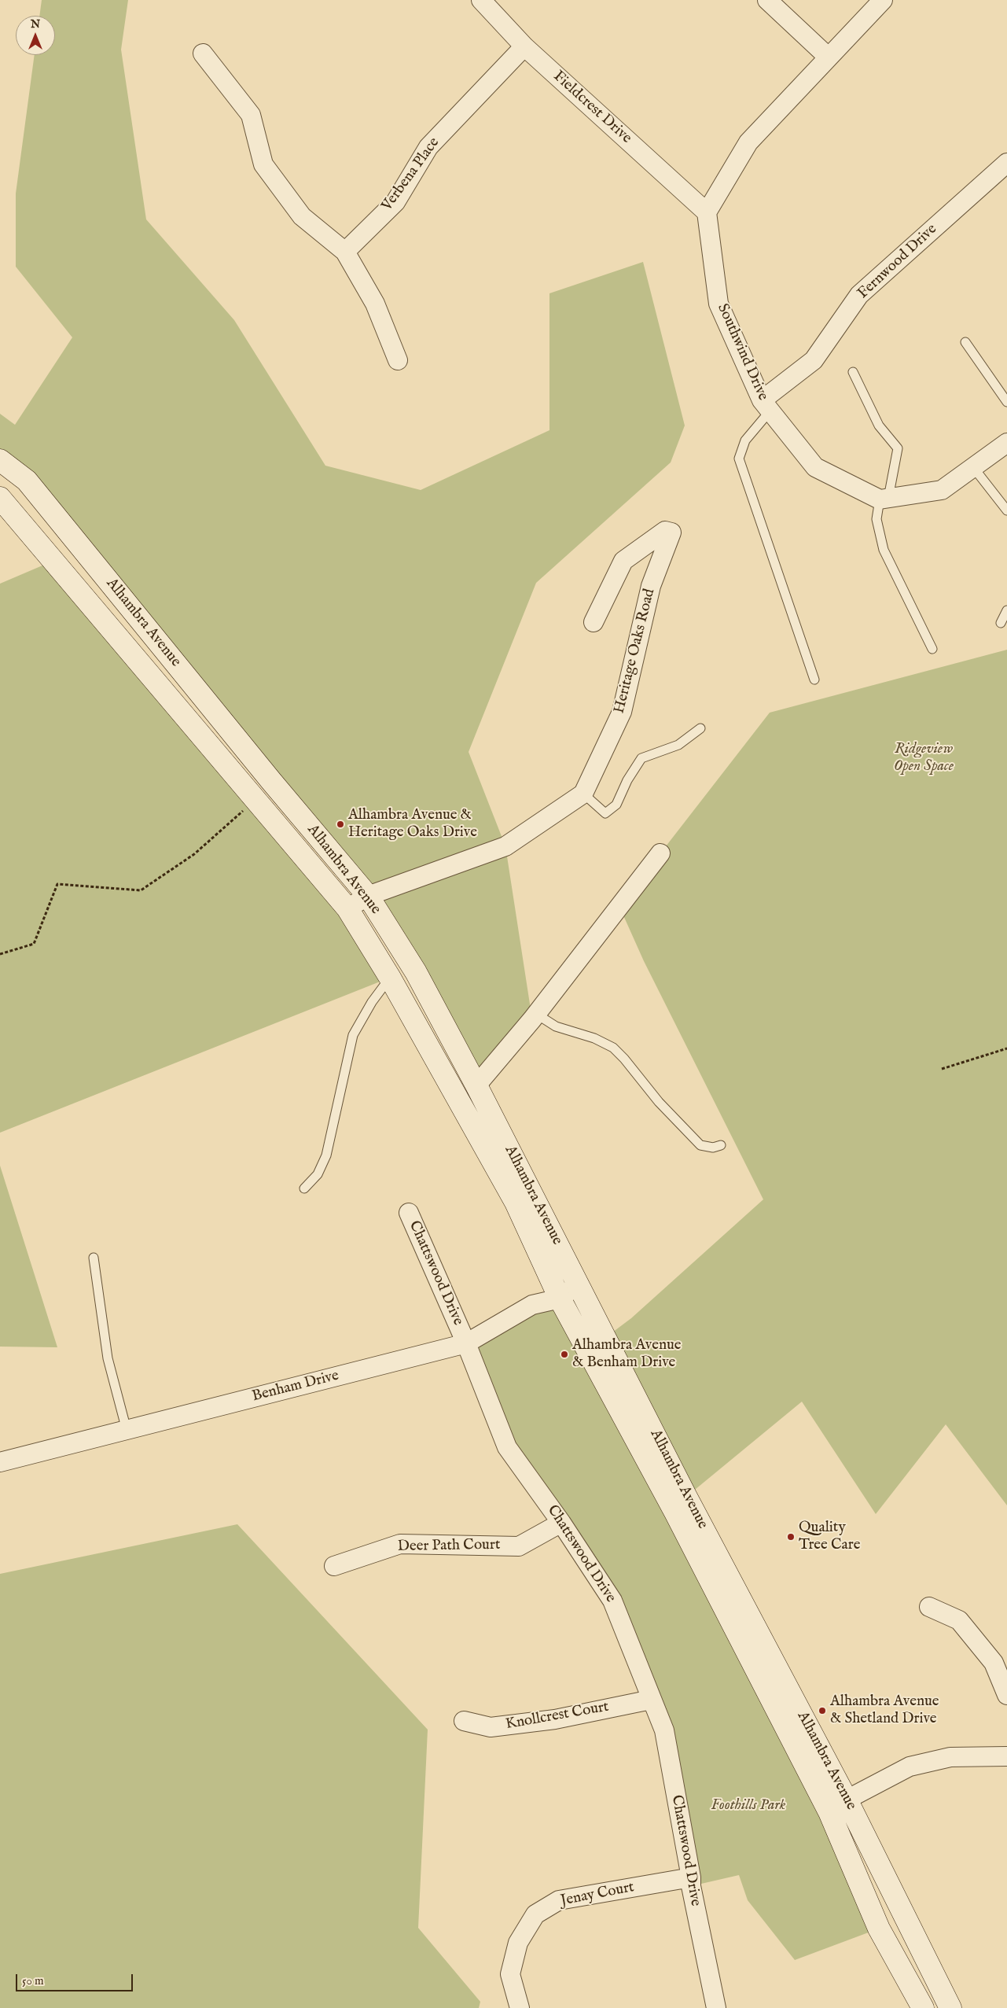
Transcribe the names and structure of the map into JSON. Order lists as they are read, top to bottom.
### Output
{
  "streets": {
    "main road": ["Alhambra Avenue"],
    "street": [
      "Fieldcrest Drive",
      "Verbena Place",
      "Fernwood Drive",
      "Southwind Drive",
      "Heritage Oaks Road",
      "Chattswood Drive",
      "Benham Drive",
      "Deer Path Court",
      "Knollcrest Court",
      "Jenay Court"
    ]
  },
  "crossings": [
    ["Fieldcrest Drive", "Verbena Place"],
    ["Fieldcrest Drive", "Southwind Drive"],
    ["Fernwood Drive", "Southwind Drive"],
    ["Alhambra Avenue", "Benham Drive"],
    ["Chattswood Drive", "Benham Drive"],
    ["Chattswood Drive", "Deer Path Court"],
    ["Chattswood Drive", "Knollcrest Court"],
    ["Chattswood Drive", "Jenay Court"]
  ],
  "parks": ["Ridgeview Open Space", "Foothills Park"],
  "places": [
    "Alhambra Avenue & Heritage Oaks Drive",
    "Alhambra Avenue & Benham Drive",
    "Quality Tree Care",
    "Alhambra Avenue & Shetland Drive"
  ],
  "scale_bar": "50 m",
  "north": "top"
}
